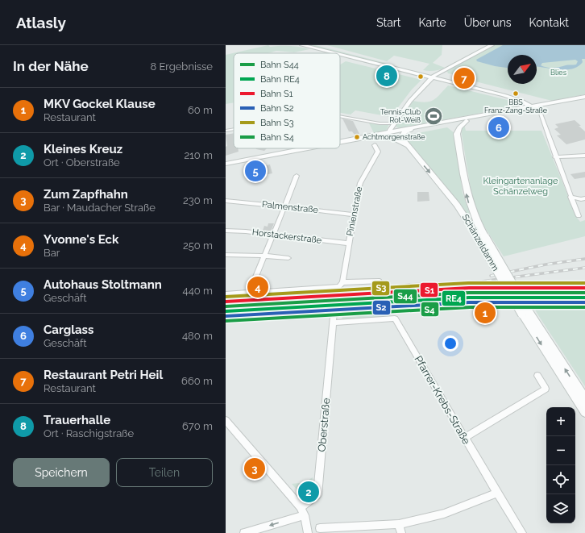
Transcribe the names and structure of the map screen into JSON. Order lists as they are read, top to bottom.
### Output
{
  "streets": {
    "main road": ["Schänzeldamm"],
    "street": [
      "Palmenstraße",
      "Pinienstraße",
      "Horstackerstraße",
      "Pfarrer-Krebs-Straße",
      "Oberstraße"
    ]
  },
  "crossings": [
    ["Palmenstraße", "Pinienstraße"],
    ["Pinienstraße", "Horstackerstraße"],
    ["Pfarrer-Krebs-Straße", "Oberstraße"]
  ],
  "parks": ["Blies", "Kleingartenanlage Schänzelweg"],
  "places": {
    "other": ["BBS Franz-Zang-Straße", "Achtmorgenstraße"],
    "sports": ["Tennis-Club Rot-Weiß"]
  },
  "lines": [
    "rail line S3",
    "rail line S1",
    "rail line S44",
    "rail line RE4",
    "rail line S2",
    "rail line S4"
  ],
  "legend": [
    "Bahn S44",
    "Bahn RE4",
    "Bahn S1",
    "Bahn S2",
    "Bahn S3",
    "Bahn S4"
  ],
  "north": "top right",
  "page": {
    "header": "Atlasly",
    "nav": [
      "Start",
      "Karte",
      "Über uns",
      "Kontakt"
    ],
    "heading": ["In der Nähe", "8 Ergebnisse"],
    "pins": [
      "8",
      "7",
      "6",
      "5",
      "4",
      "1",
      "3",
      "2"
    ],
    "list": [
      {
        "mark": "1",
        "name": "MKV Gockel Klause",
        "note": "Restaurant",
        "value": "60 m"
      },
      {
        "mark": "2",
        "name": "Kleines Kreuz",
        "note": "Ort · Oberstraße",
        "value": "210 m"
      },
      {
        "mark": "3",
        "name": "Zum Zapfhahn",
        "note": "Bar · Maudacher Straße",
        "value": "230 m"
      },
      {
        "mark": "4",
        "name": "Yvonne's Eck",
        "note": "Bar",
        "value": "250 m"
      },
      {
        "mark": "5",
        "name": "Autohaus Stoltmann",
        "note": "Geschäft",
        "value": "440 m"
      },
      {
        "mark": "6",
        "name": "Carglass",
        "note": "Geschäft",
        "value": "480 m"
      },
      {
        "mark": "7",
        "name": "Restaurant Petri Heil",
        "note": "Restaurant",
        "value": "660 m"
      },
      {
        "mark": "8",
        "name": "Trauerhalle",
        "note": "Ort · Raschigstraße",
        "value": "670 m"
      }
    ],
    "map_buttons": ["+", "−"],
    "buttons": ["Speichern", "Teilen"]
  }
}
